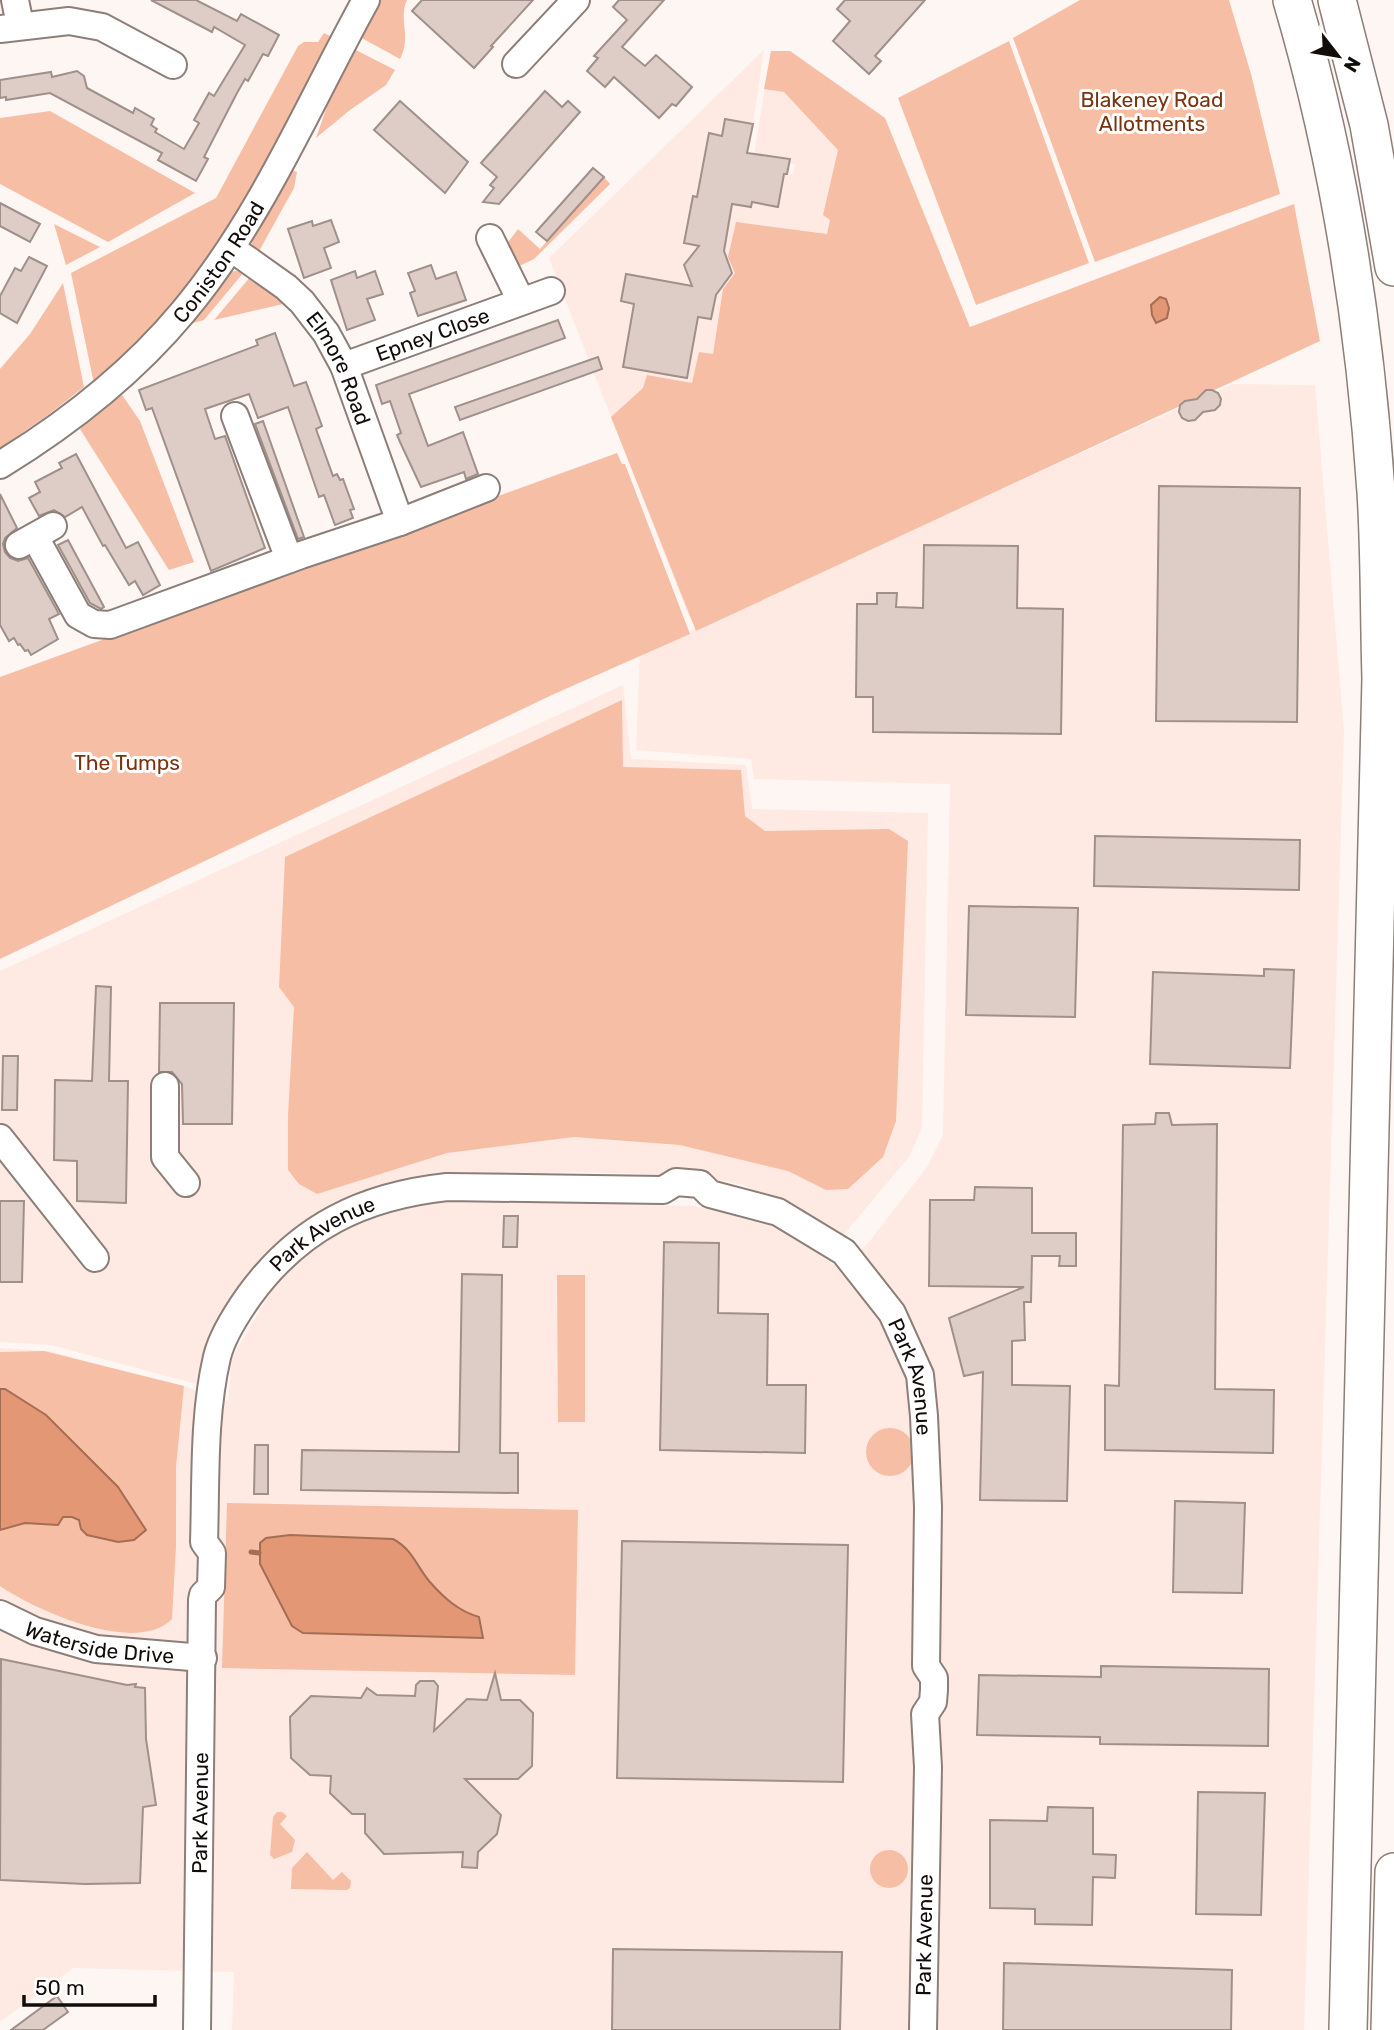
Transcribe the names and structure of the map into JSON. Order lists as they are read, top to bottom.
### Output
{
  "streets": {
    "street": [
      "Coniston Road",
      "Epney Close",
      "Elmore Road",
      "Park Avenue",
      "Waterside Drive"
    ]
  },
  "crossings": [
    ["Coniston Road", "Elmore Road"],
    ["Epney Close", "Elmore Road"],
    ["Park Avenue", "Waterside Drive"]
  ],
  "parks": ["Blakeney Road Allotments", "The Tumps"],
  "scale_bar": "50 m",
  "north": "bottom right"
}
